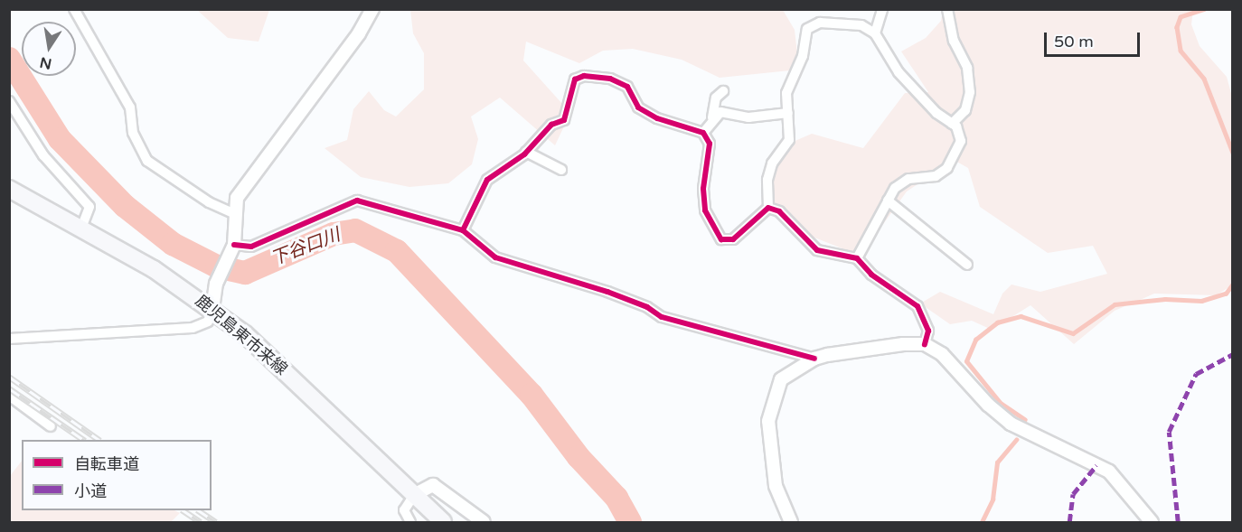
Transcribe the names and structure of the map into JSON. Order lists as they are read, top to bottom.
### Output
{
  "streets": {
    "main road": ["鹿児島東市来線"]
  },
  "water": ["下谷口川"],
  "legend": ["自転車道", "小道"],
  "scale_bar": "50 m",
  "north": "bottom"
}
